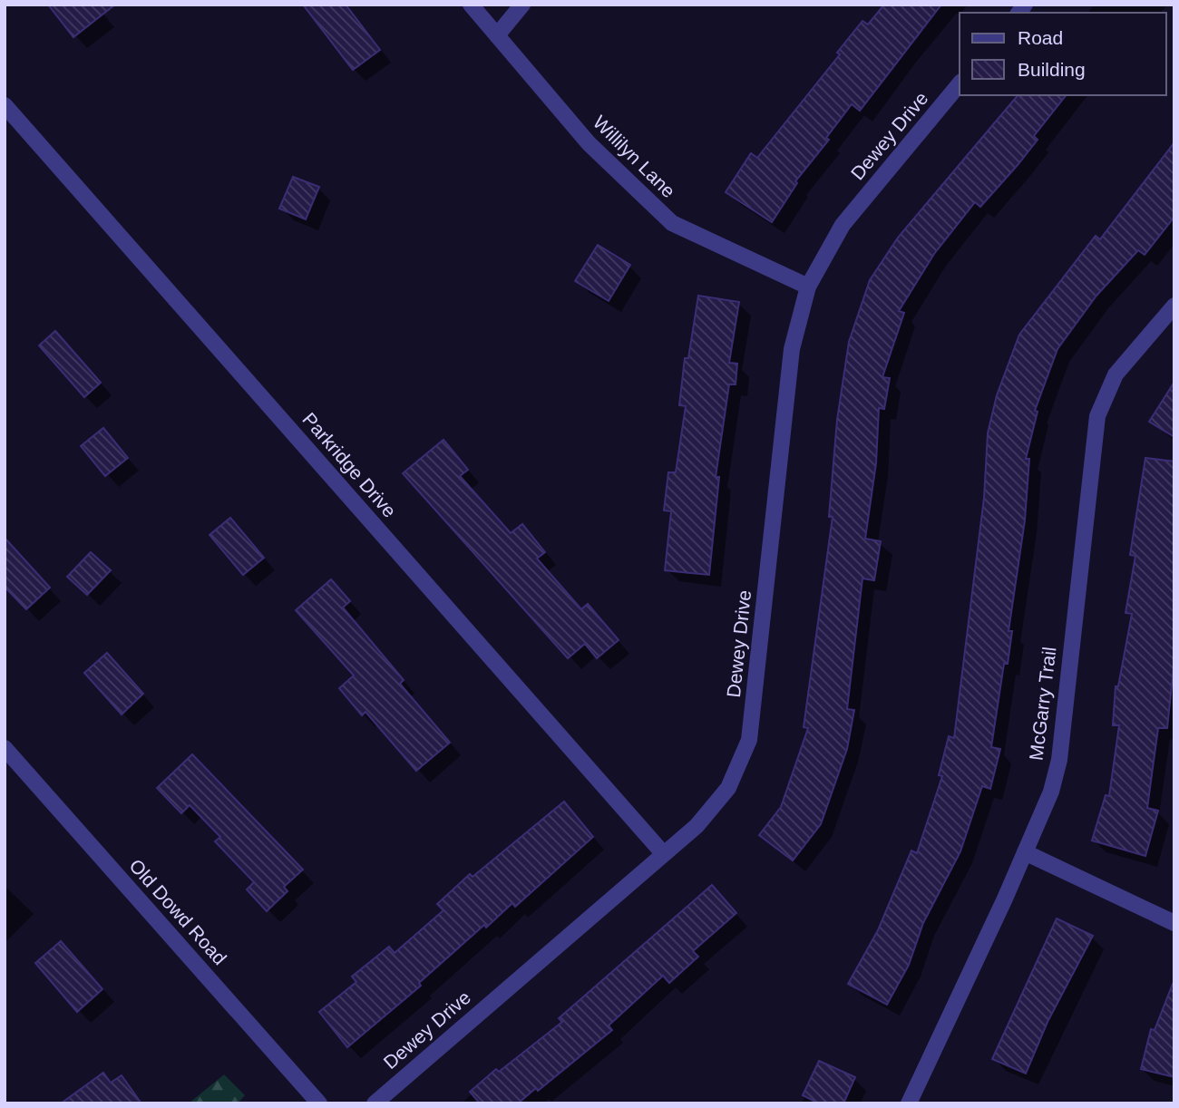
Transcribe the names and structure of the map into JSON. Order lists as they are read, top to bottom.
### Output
{
  "streets": {
    "street": [
      "Dewey Drive",
      "Willilyn Lane",
      "Parkridge Drive",
      "McGarry Trail",
      "Old Dowd Road"
    ]
  },
  "crossings": [
    ["Dewey Drive", "Willilyn Lane"],
    ["Dewey Drive", "Parkridge Drive"]
  ],
  "legend": ["Road", "Building"]
}
